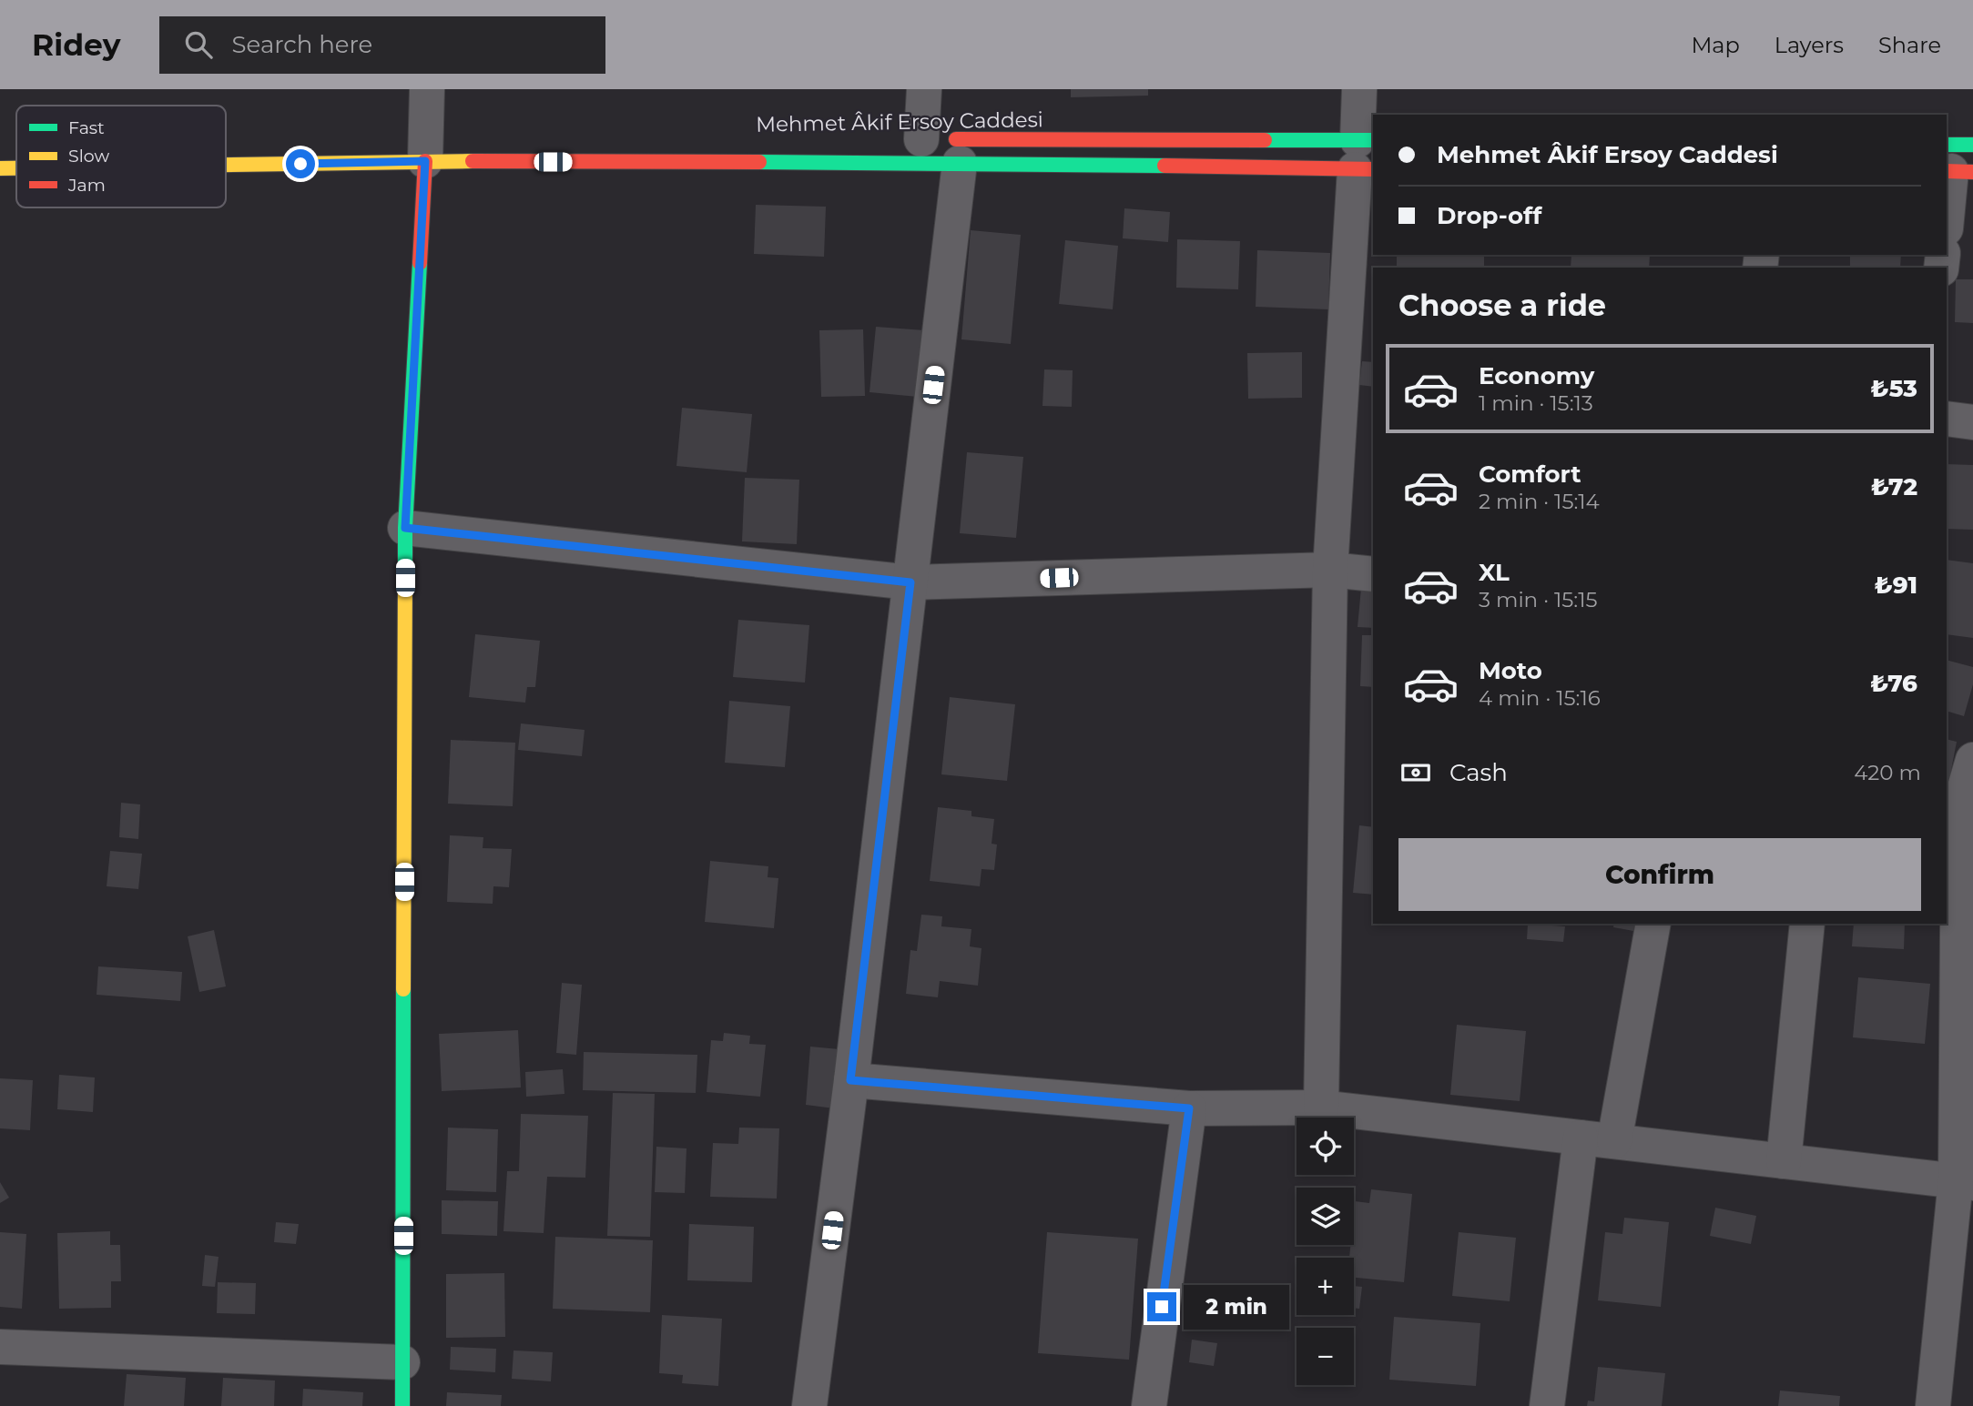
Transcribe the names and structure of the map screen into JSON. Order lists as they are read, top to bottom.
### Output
{
  "streets": {
    "main road": ["Mehmet Âkif Ersoy Caddesi"]
  },
  "legend": ["Fast", "Slow", "Jam"],
  "page": {
    "header": "Ridey",
    "search": "Search here",
    "nav": ["Map", "Layers", "Share"],
    "banner": ["Mehmet Âkif Ersoy Caddesi", "Drop-off"],
    "heading": "Choose a ride",
    "list": [
      {
        "name": "Economy",
        "note": "1 min · 15:13",
        "value": "₺53"
      },
      {
        "name": "Comfort",
        "note": "2 min · 15:14",
        "value": "₺72"
      },
      {
        "name": "XL",
        "note": "3 min · 15:15",
        "value": "₺91"
      },
      {
        "name": "Moto",
        "note": "4 min · 15:16",
        "value": "₺76"
      }
    ],
    "pay": ["Cash", "420 m"],
    "buttons": "Confirm",
    "map_buttons": ["+", "−"],
    "bubble": "2 min"
  }
}
